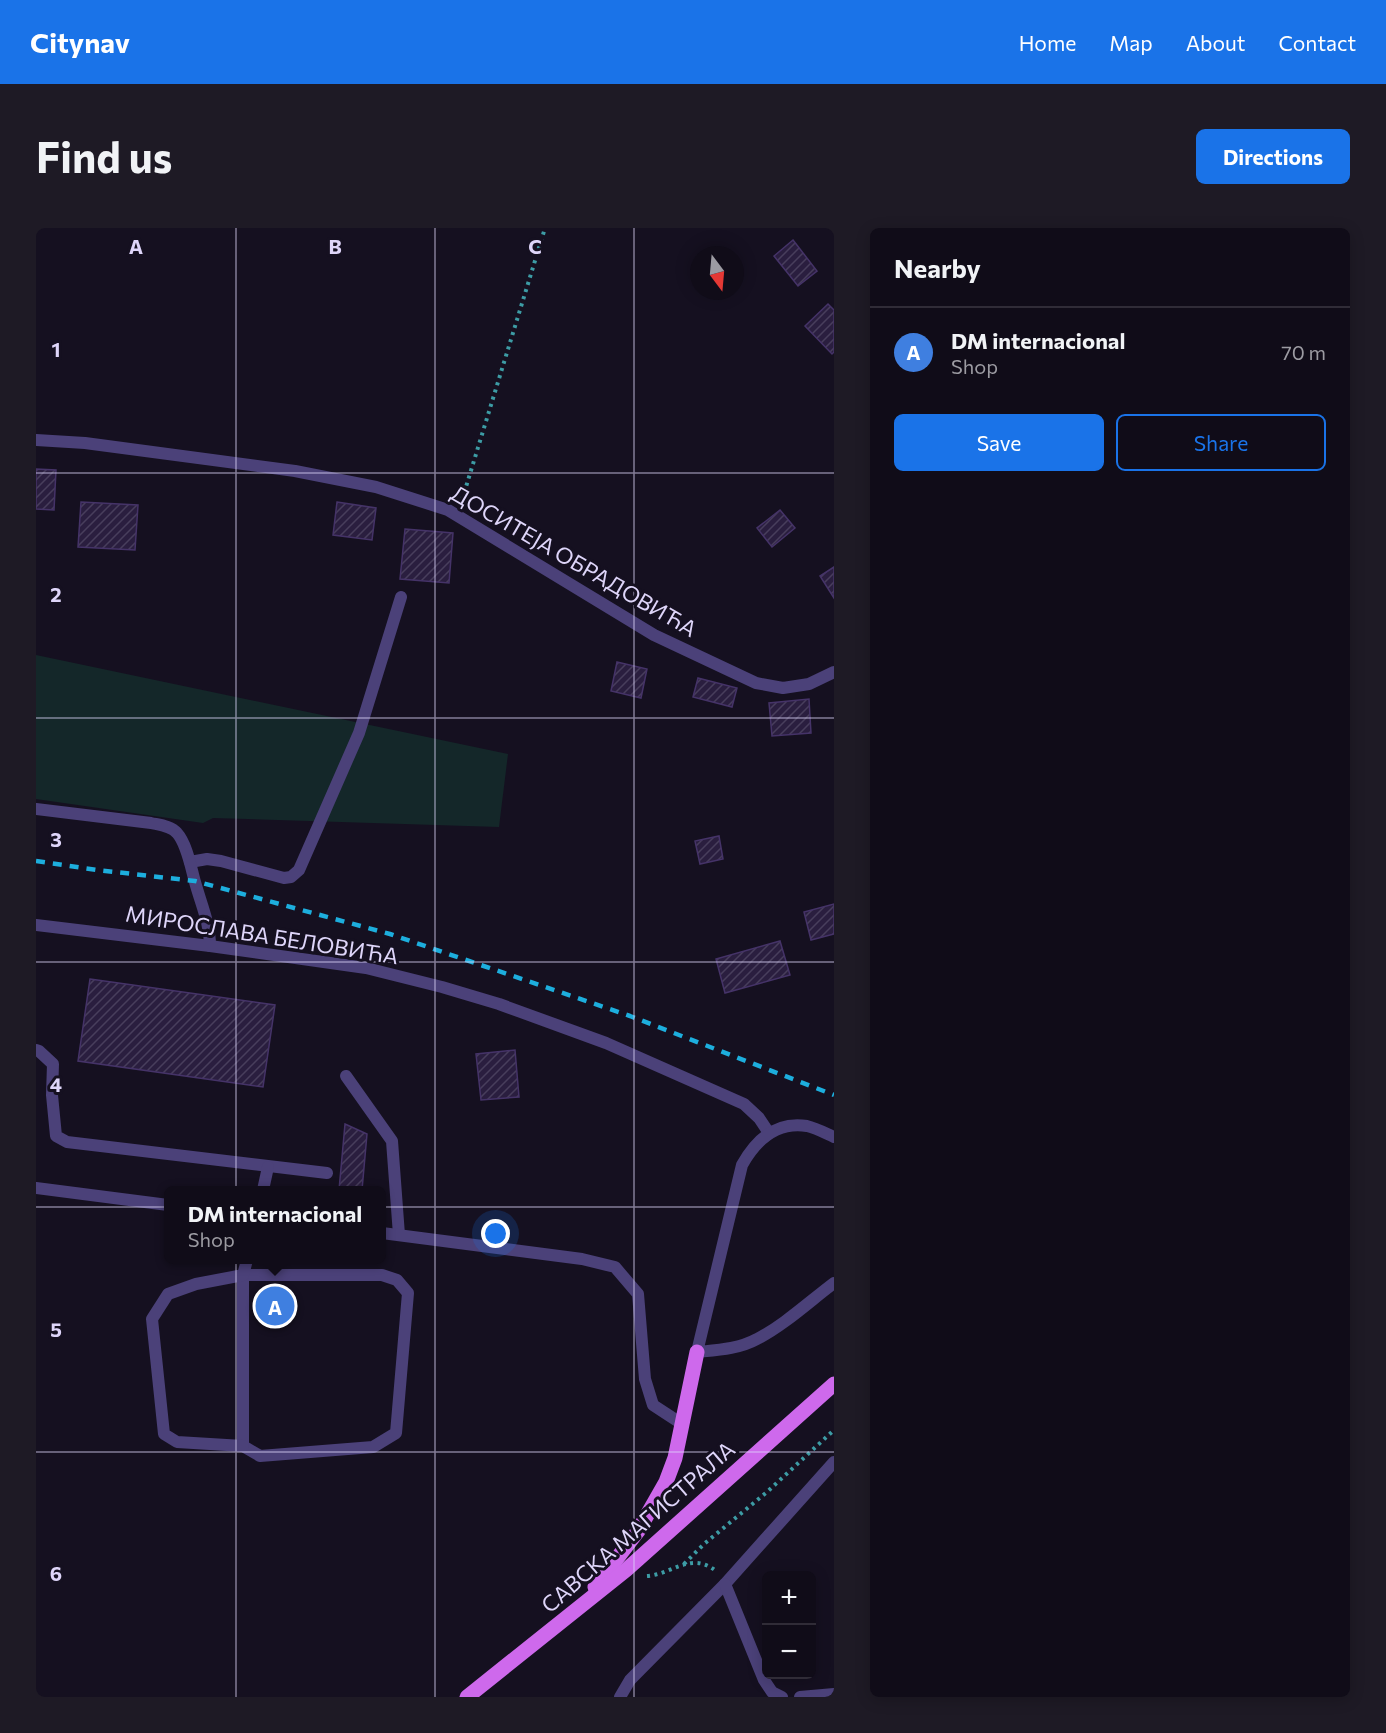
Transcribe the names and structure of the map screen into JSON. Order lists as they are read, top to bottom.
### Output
{
  "streets": {
    "main road": ["САВСКА МАГИСТРАЛА"],
    "street": ["ДОСИТЕЈА ОБРАДОВИЋА", "МИРОСЛАВА БЕЛОВИЋА"]
  },
  "north": "bottom",
  "page": {
    "header": "Citynav",
    "nav": [
      "Home",
      "Map",
      "About",
      "Contact"
    ],
    "buttons": [
      "Directions",
      ["Save", "Share"]
    ],
    "title": "Find us",
    "heading": "Nearby",
    "list": [
      {
        "mark": "A",
        "name": "DM internacional",
        "note": "Shop",
        "value": "70 m"
      }
    ],
    "popup": ["DM internacional", "Shop"],
    "pins": "A",
    "map_buttons": ["+", "−"]
  },
  "grid": {
    "columns": ["A", "B", "C"],
    "rows": [
      "1",
      "2",
      "3",
      "4",
      "5",
      "6"
    ]
  }
}
